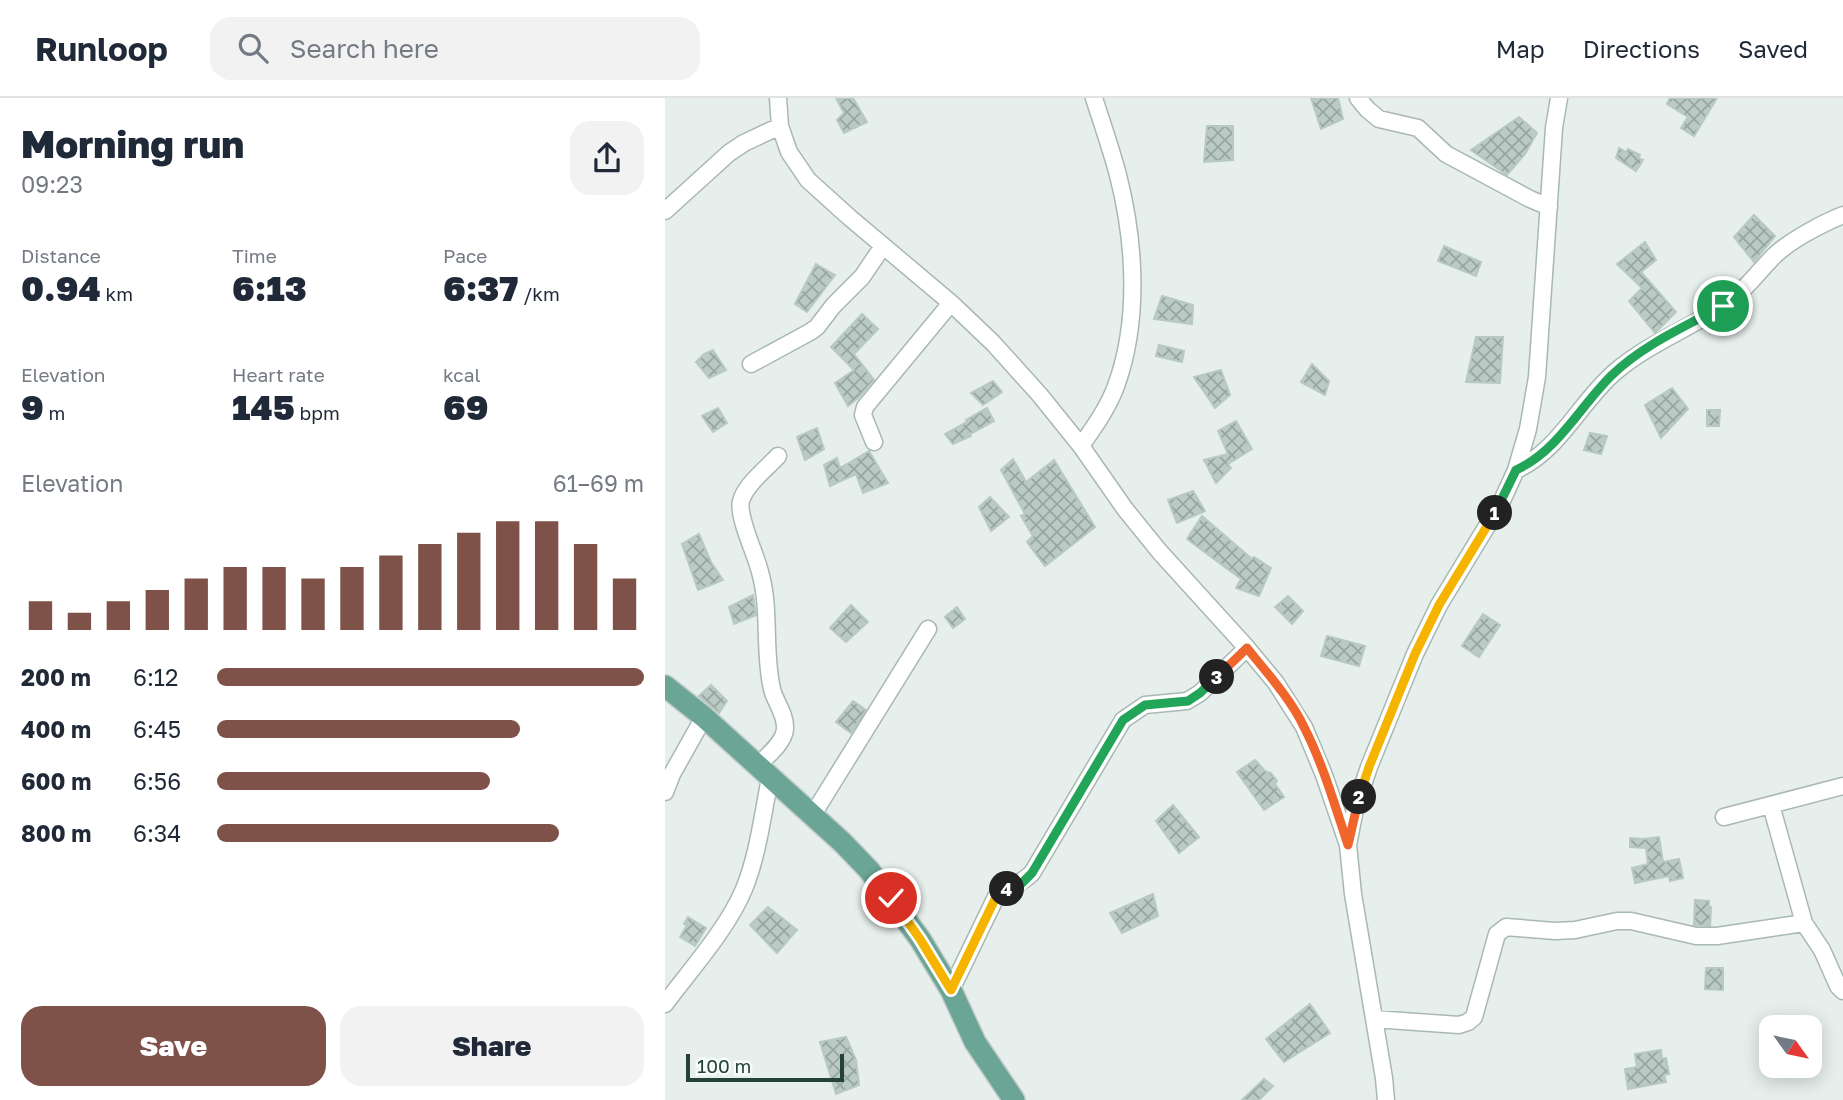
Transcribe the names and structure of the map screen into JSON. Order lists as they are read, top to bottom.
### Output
{
  "scale_bar": "100 m",
  "north": "bottom right",
  "page": {
    "header": "Runloop",
    "search": "Search here",
    "nav": ["Map", "Directions", "Saved"],
    "heading": ["Morning run", "09:23"],
    "stats": [
      ["Distance", "0.94 km"],
      ["Time", "6:13"],
      ["Pace", "6:37 /km"],
      ["Elevation", "9 m"],
      ["Heart rate", "145 bpm"],
      ["kcal", "69"]
    ],
    "chart": ["Elevation", "61–69 m"],
    "pins": [
      "1",
      "3",
      "2",
      "4"
    ],
    "list": [
      {
        "name": "200 m",
        "note": "6:12"
      },
      {
        "name": "400 m",
        "note": "6:45"
      },
      {
        "name": "600 m",
        "note": "6:56"
      },
      {
        "name": "800 m",
        "note": "6:34"
      }
    ],
    "buttons": ["Save", "Share"],
    "scale": "100 m"
  }
}
